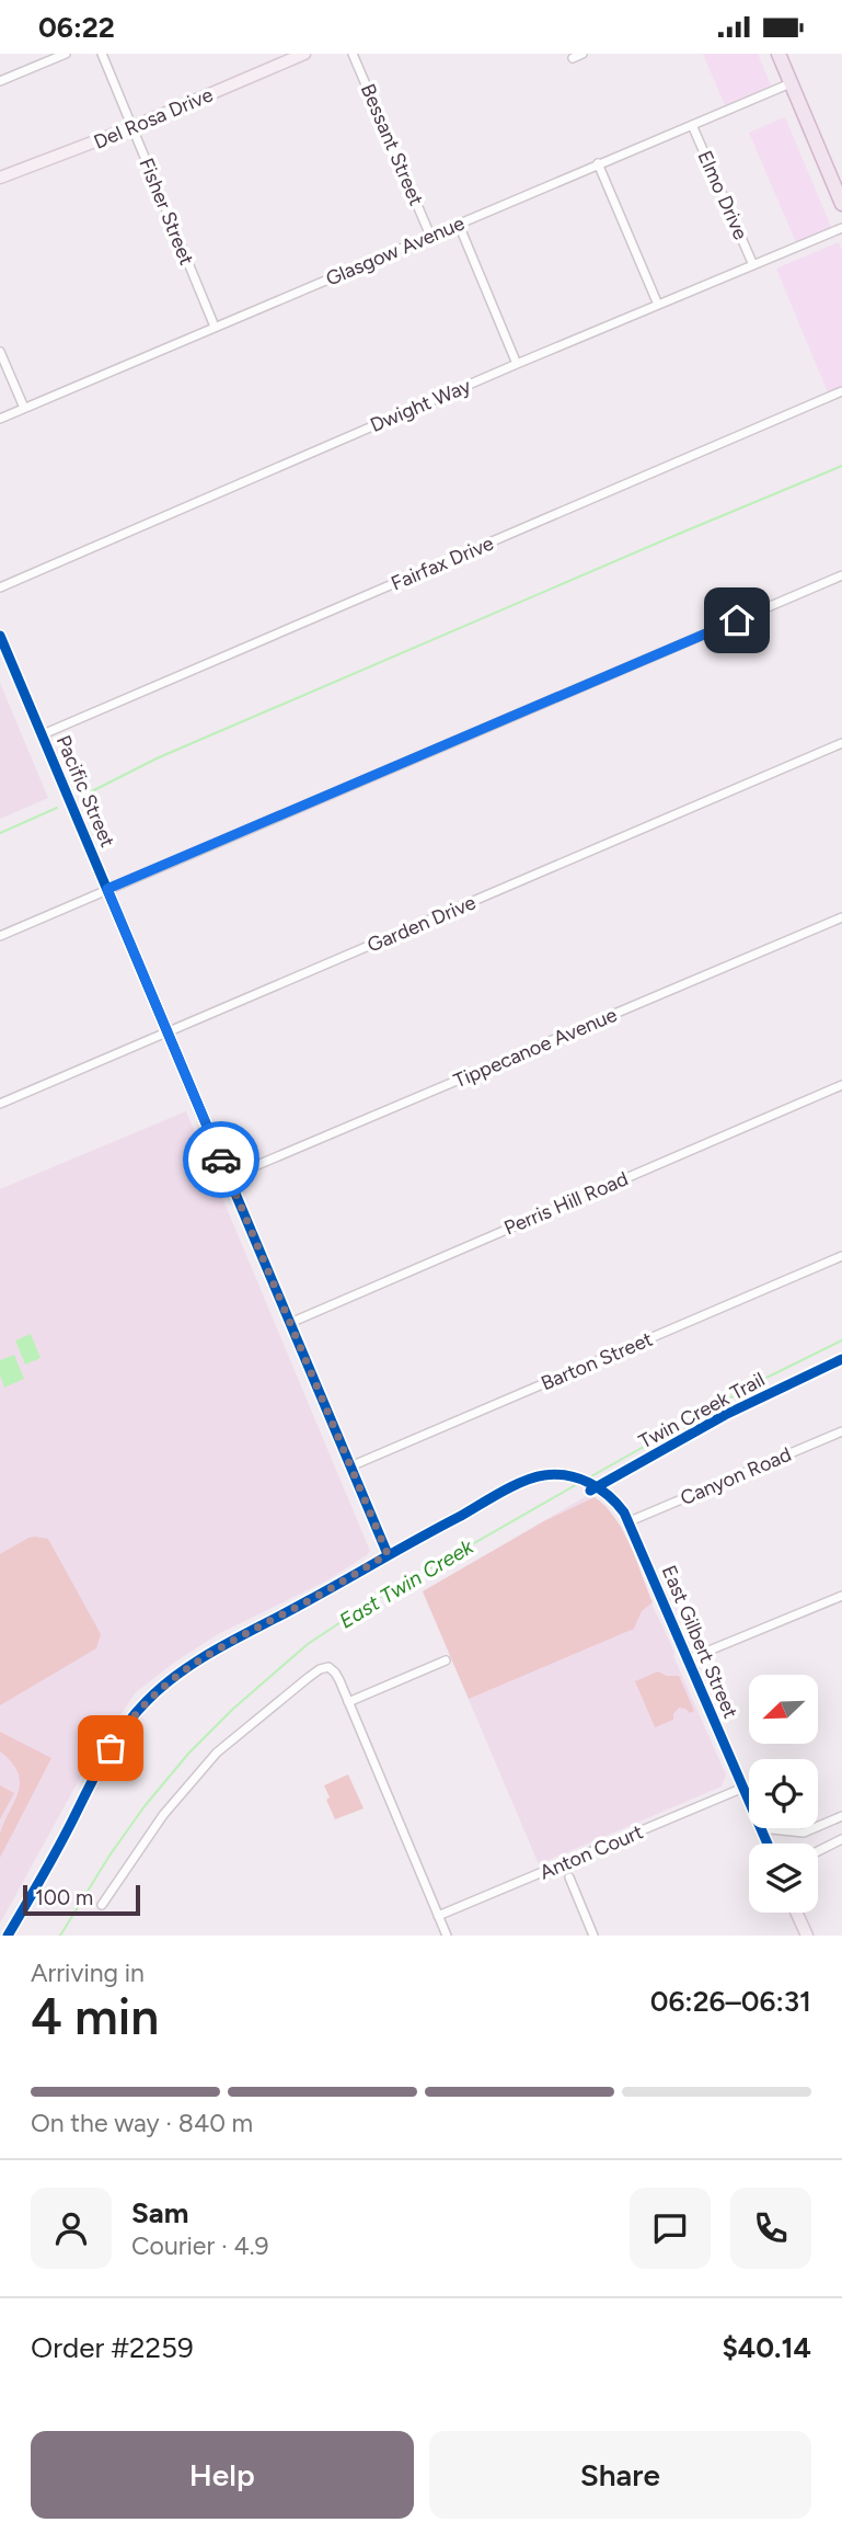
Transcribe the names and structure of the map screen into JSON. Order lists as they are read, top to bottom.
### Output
{
  "streets": {
    "street": [
      "Del Rosa Drive",
      "Bessant Street",
      "Elmo Drive",
      "Fisher Street",
      "Glasgow Avenue",
      "Dwight Way",
      "Fairfax Drive",
      "Pacific Street",
      "Garden Drive",
      "Tippecanoe Avenue",
      "Perris Hill Road",
      "Barton Street",
      "Canyon Road",
      "East Gilbert Street",
      "Anton Court"
    ],
    "cycle path": ["Twin Creek Trail"]
  },
  "crossings": [
    ["Del Rosa Drive", "Fisher Street"],
    ["Bessant Street", "Glasgow Avenue"],
    ["Elmo Drive", "Glasgow Avenue"],
    ["Elmo Drive", "Dwight Way"],
    ["Fisher Street", "Glasgow Avenue"],
    ["Fairfax Drive", "Pacific Street"],
    ["Pacific Street", "Garden Drive"],
    ["Pacific Street", "Tippecanoe Avenue"],
    ["Pacific Street", "Perris Hill Road"],
    ["Pacific Street", "Barton Street"],
    ["Pacific Street", "East Gilbert Street"],
    ["Canyon Road", "East Gilbert Street"],
    ["East Gilbert Street", "Anton Court"]
  ],
  "water": ["East Twin Creek"],
  "scale_bar": "100 m",
  "north": "bottom left",
  "page": {
    "status": "06:22",
    "scale": "100 m",
    "heading": ["4 min", "Arriving in", "06:26–06:31"],
    "panel": [
      "Sam",
      "Courier · 4.9",
      "Order #2259",
      "$40.14"
    ],
    "bar": "On the way · 840 m",
    "buttons": ["Help", "Share"]
  }
}
